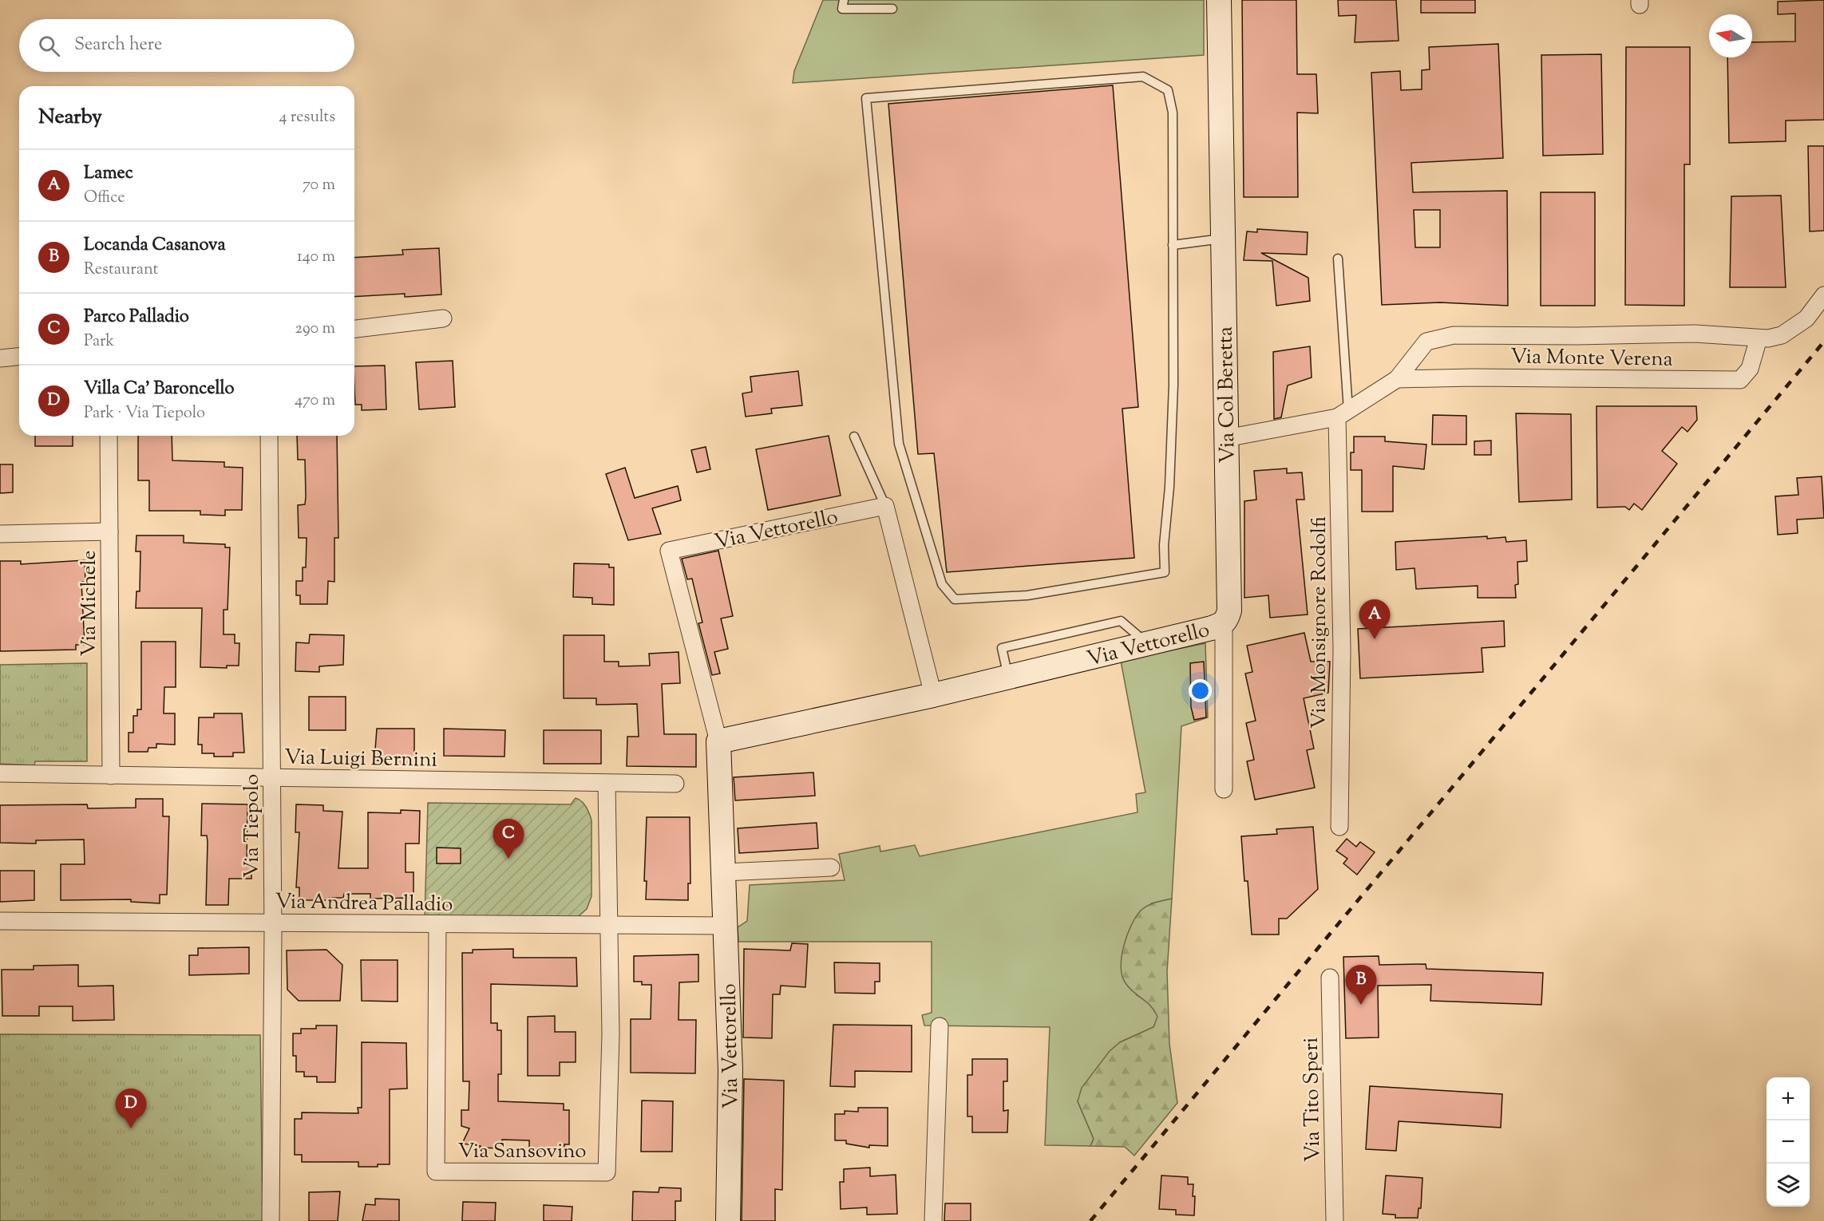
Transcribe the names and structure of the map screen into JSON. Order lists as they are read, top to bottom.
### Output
{
  "streets": {
    "street": [
      "Via Monte Verena",
      "Via Col Beretta",
      "Via Vettorello",
      "Via Michele",
      "Via Monsignore Rodolfi",
      "Via Luigi Bernini",
      "Via Tiepolo",
      "Via Andrea Palladio",
      "Via Tito Speri",
      "Via Sansovino"
    ]
  },
  "crossings": [
    ["Via Monte Verena", "Via Monsignore Rodolfi"],
    ["Via Col Beretta", "Via Vettorello"],
    ["Via Vettorello", "Via Andrea Palladio"],
    ["Via Michele", "Via Luigi Bernini"],
    ["Via Luigi Bernini", "Via Tiepolo"],
    ["Via Tiepolo", "Via Andrea Palladio"],
    ["Via Andrea Palladio", "Via Sansovino"]
  ],
  "north": "left",
  "page": {
    "search": "Search here",
    "heading": ["Nearby", "4 results"],
    "list": [
      {
        "mark": "A",
        "name": "Lamec",
        "note": "Office",
        "value": "70 m"
      },
      {
        "mark": "B",
        "name": "Locanda Casanova",
        "note": "Restaurant",
        "value": "140 m"
      },
      {
        "mark": "C",
        "name": "Parco Palladio",
        "note": "Park",
        "value": "290 m"
      },
      {
        "mark": "D",
        "name": "Villa Ca' Baroncello",
        "note": "Park · Via Tiepolo",
        "value": "470 m"
      }
    ],
    "pins": [
      "A",
      "C",
      "B",
      "D"
    ],
    "map_buttons": ["+", "−"]
  }
}
